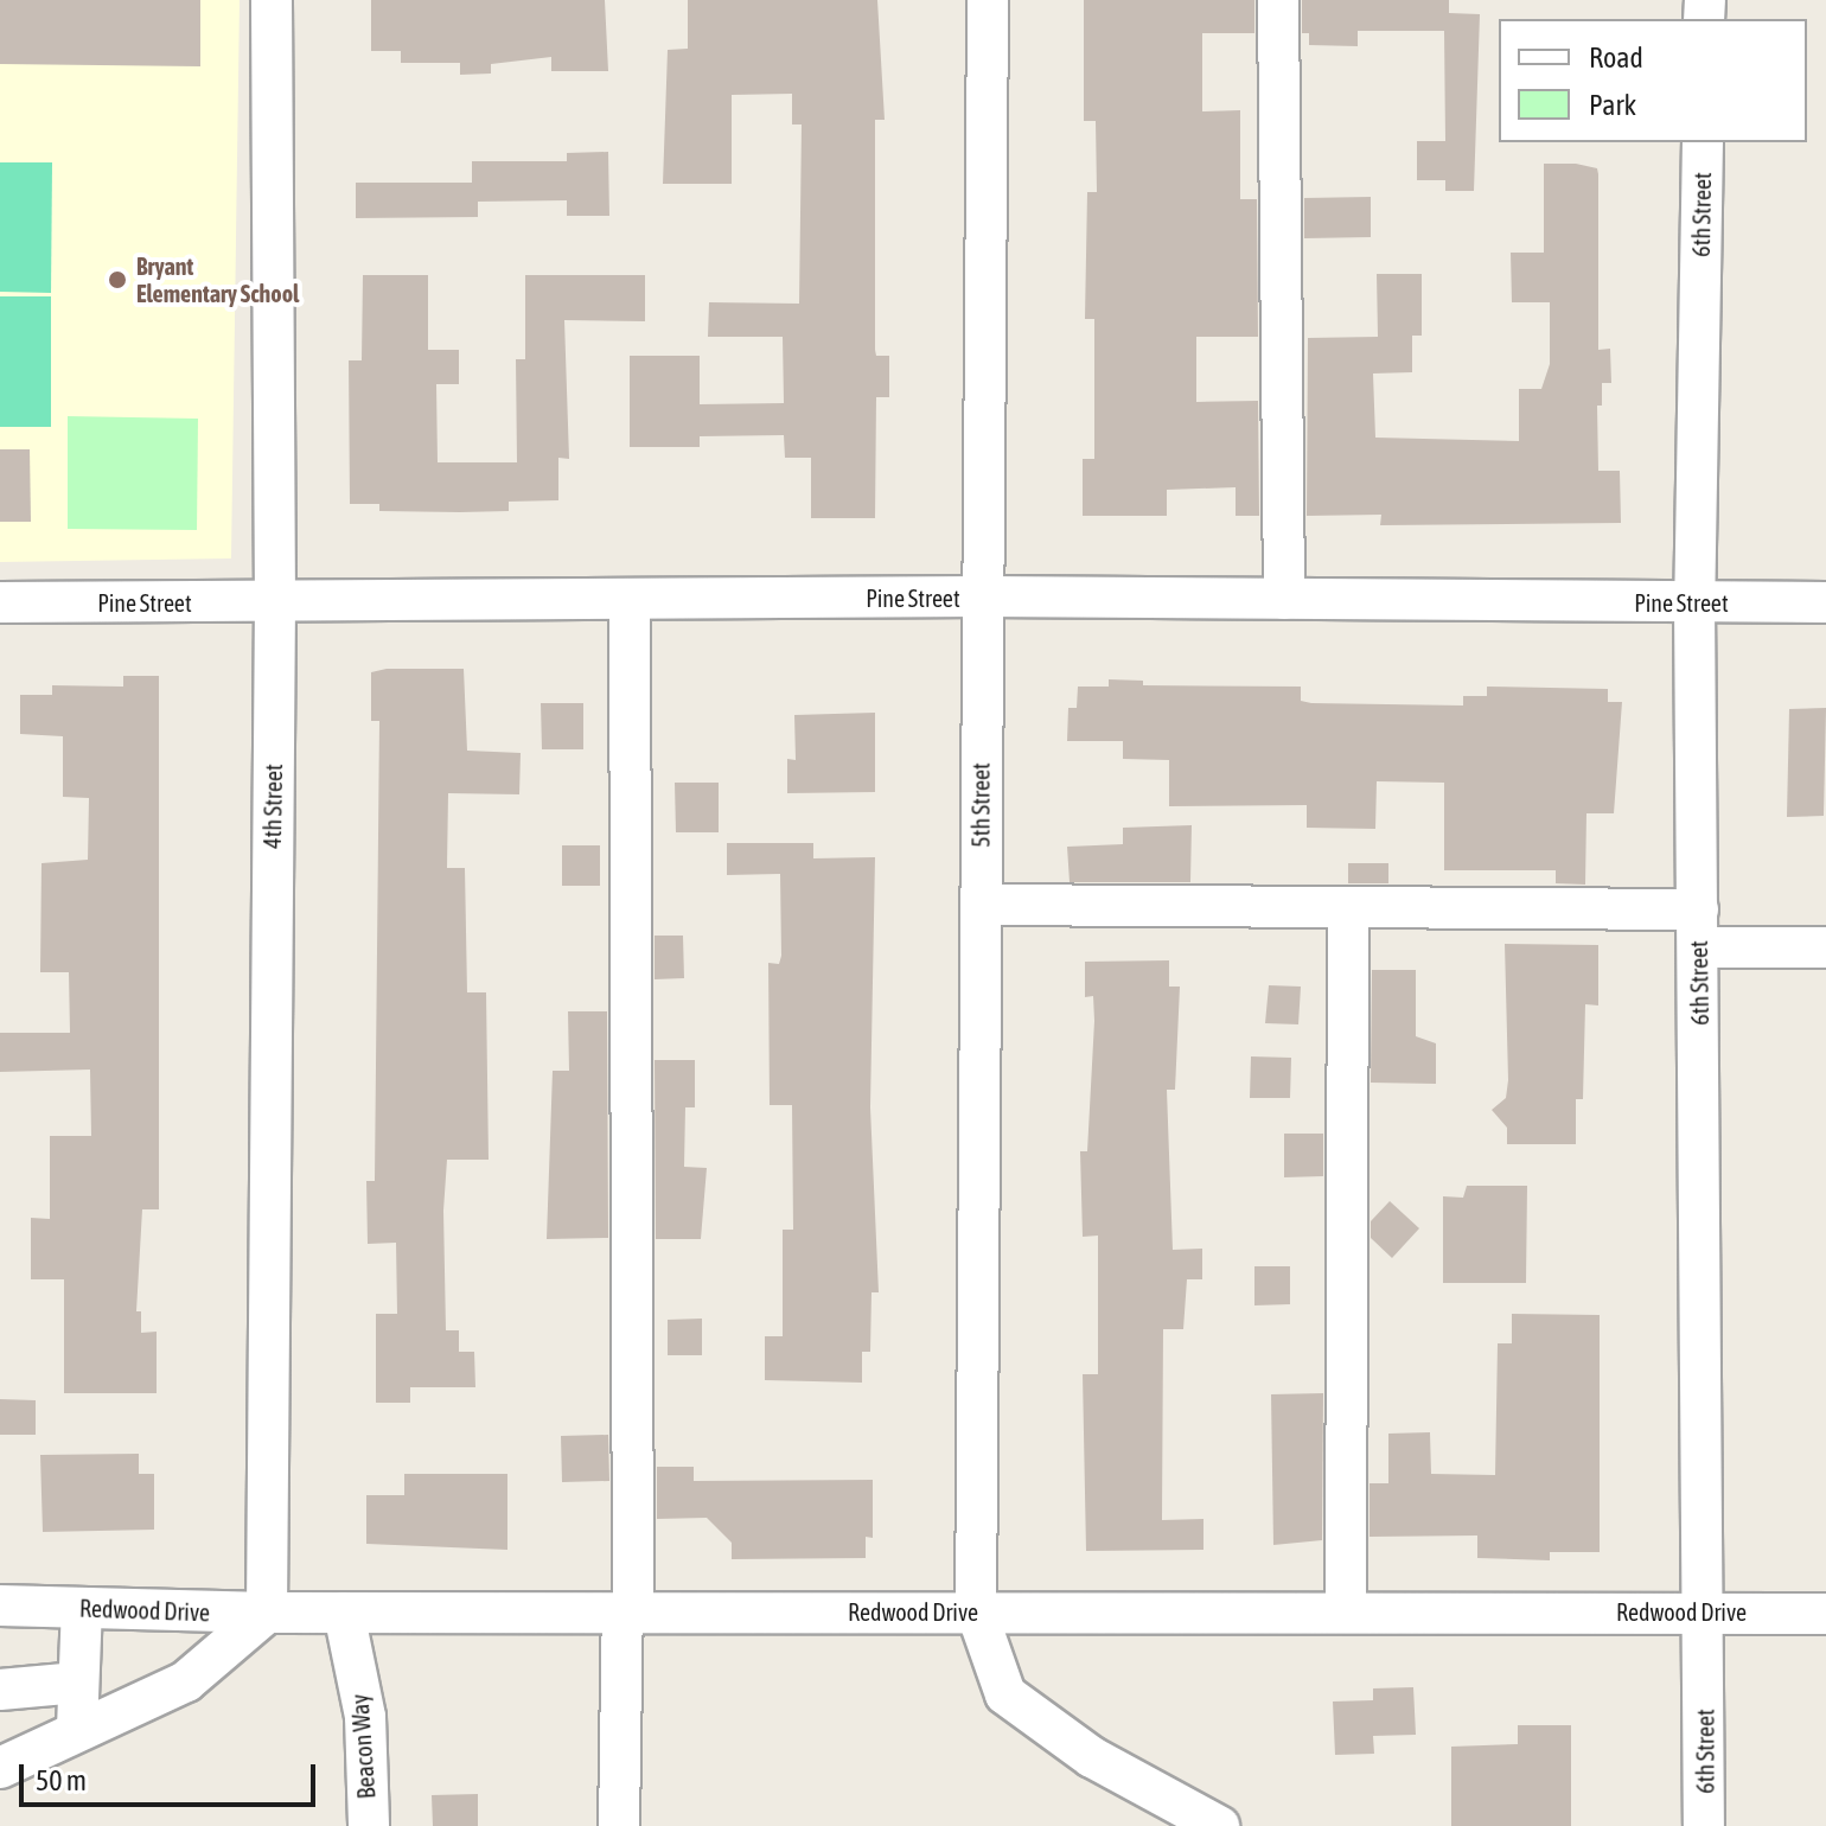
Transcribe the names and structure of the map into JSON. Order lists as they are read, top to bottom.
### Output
{
  "streets": {
    "street": [
      "6th Street",
      "Pine Street",
      "5th Street",
      "4th Street",
      "Redwood Drive",
      "Beacon Way"
    ]
  },
  "crossings": [
    ["6th Street", "Pine Street"],
    ["6th Street", "Redwood Drive"],
    ["Pine Street", "5th Street"],
    ["Pine Street", "4th Street"],
    ["5th Street", "Redwood Drive"],
    ["4th Street", "Redwood Drive"],
    ["Redwood Drive", "Beacon Way"]
  ],
  "places": ["Bryant Elementary School"],
  "legend": ["Road", "Park"],
  "scale_bar": "50 m"
}
